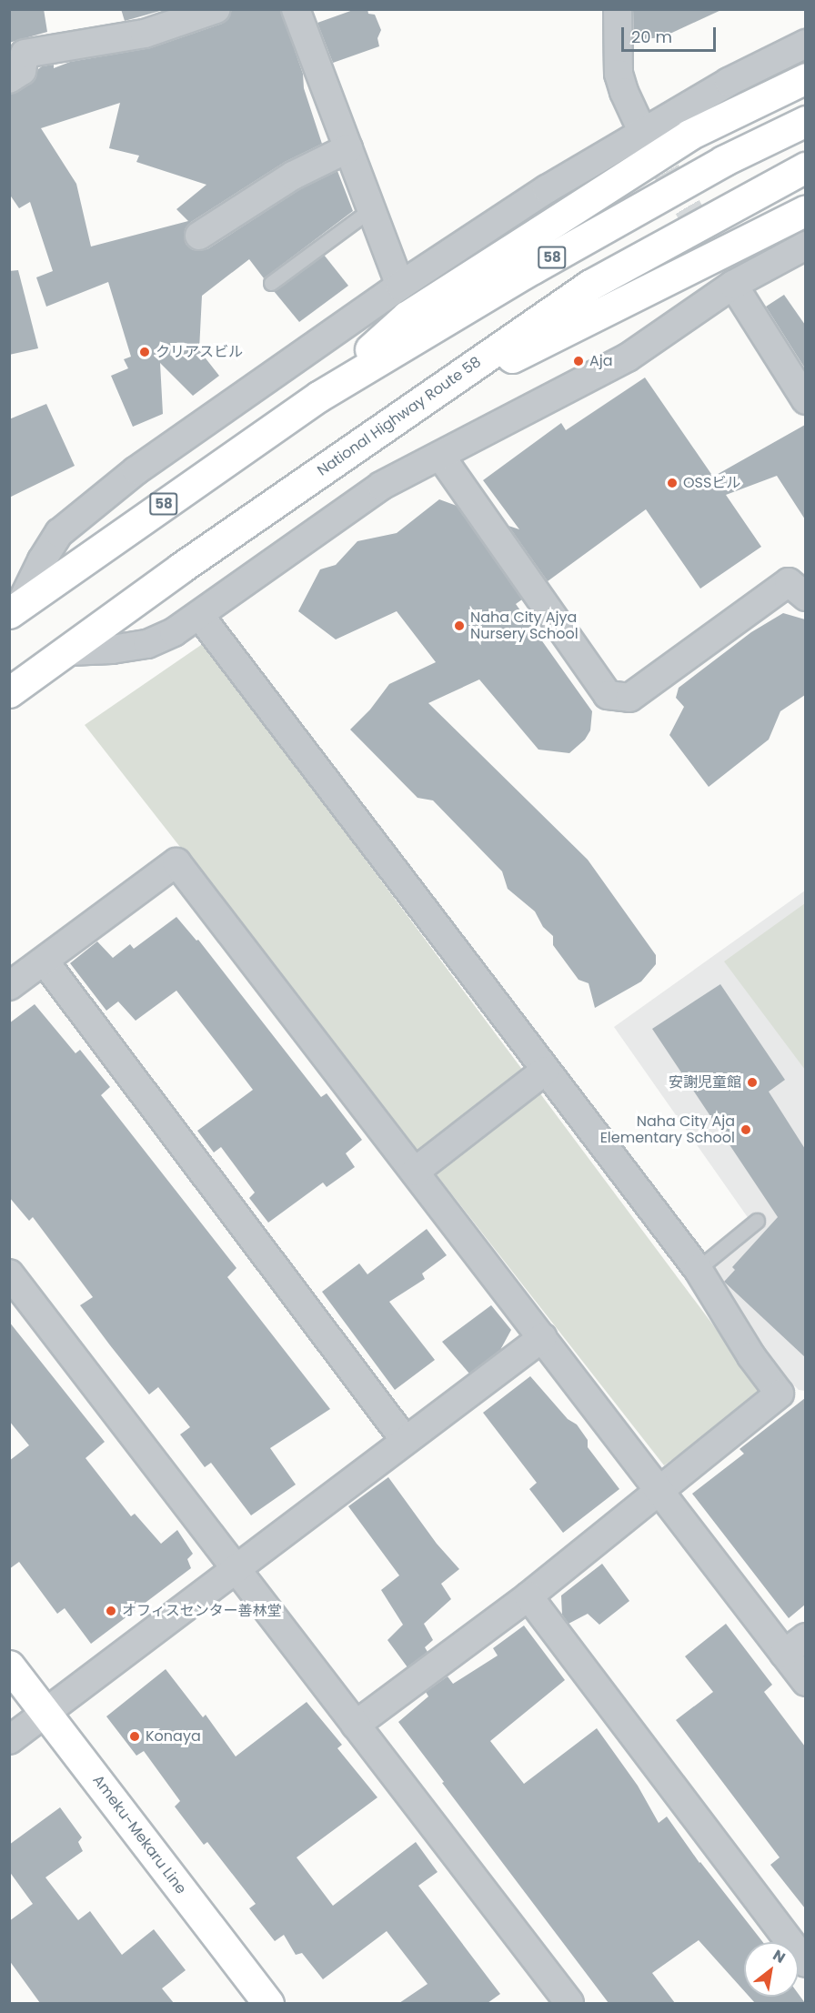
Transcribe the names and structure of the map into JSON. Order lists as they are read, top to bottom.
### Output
{
  "streets": {
    "main road": ["58", "National Highway Route 58", "Ameku-Mekaru Line"]
  },
  "places": [
    "クリアスビル",
    "Aja",
    "OSSビル",
    "Naha City Ajya Nursery School",
    "安謝児童館",
    "Naha City Aja Elementary School",
    "オフィスセンター善林堂",
    "Konaya"
  ],
  "scale_bar": "20 m",
  "north": "top right"
}
